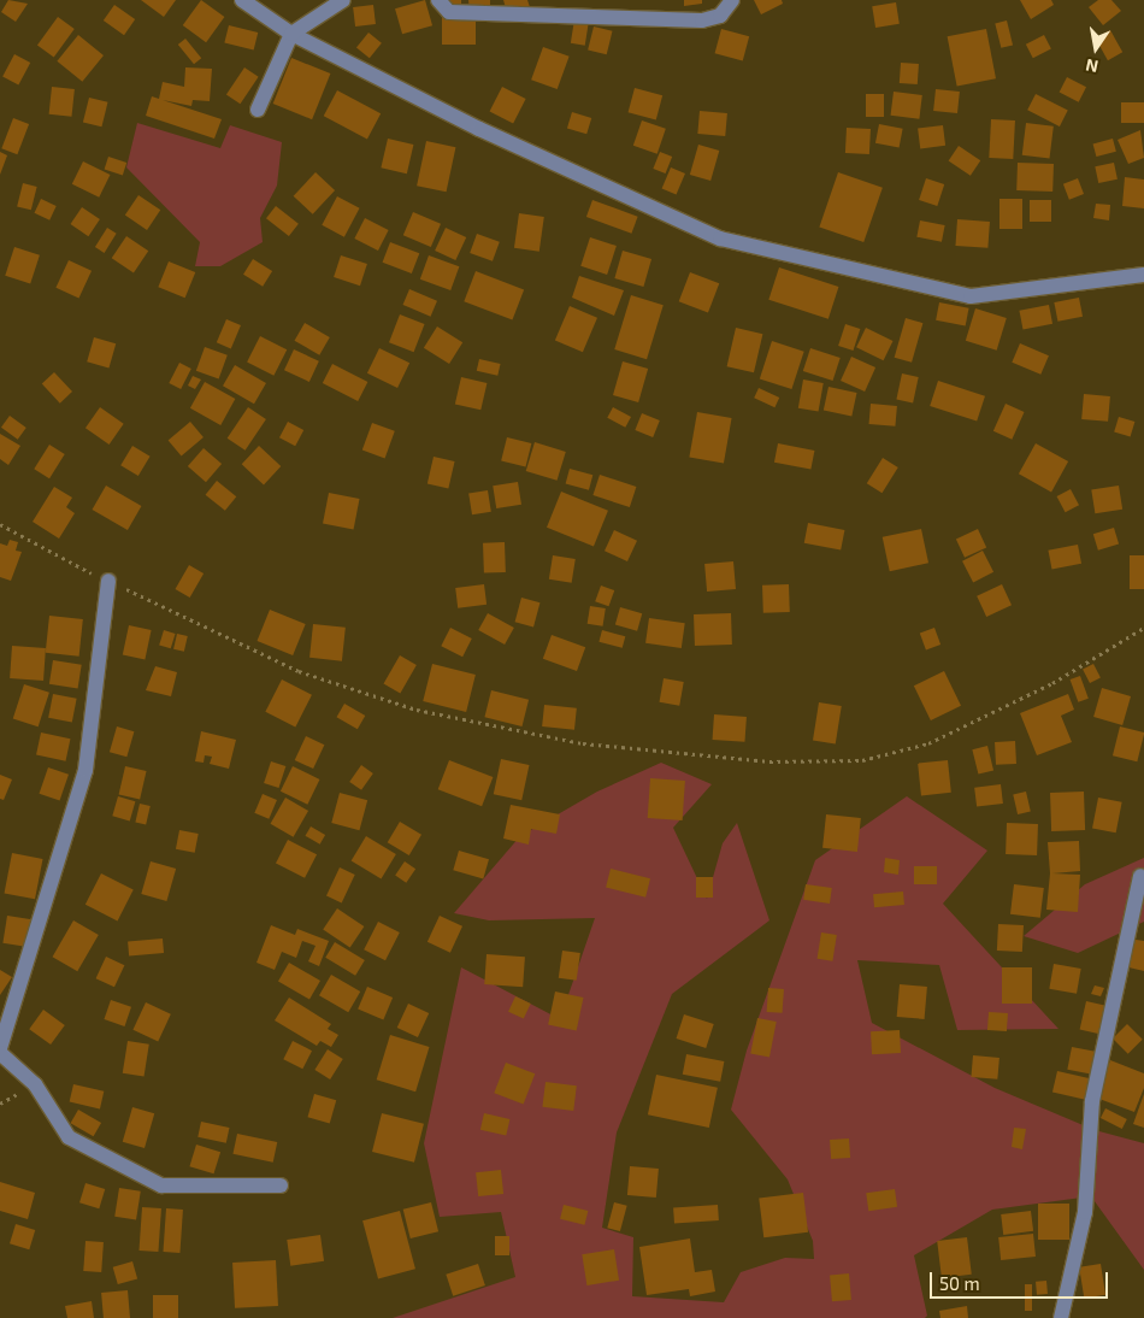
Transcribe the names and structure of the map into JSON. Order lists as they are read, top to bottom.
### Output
{
  "scale_bar": "50 m",
  "north": "bottom"
}
